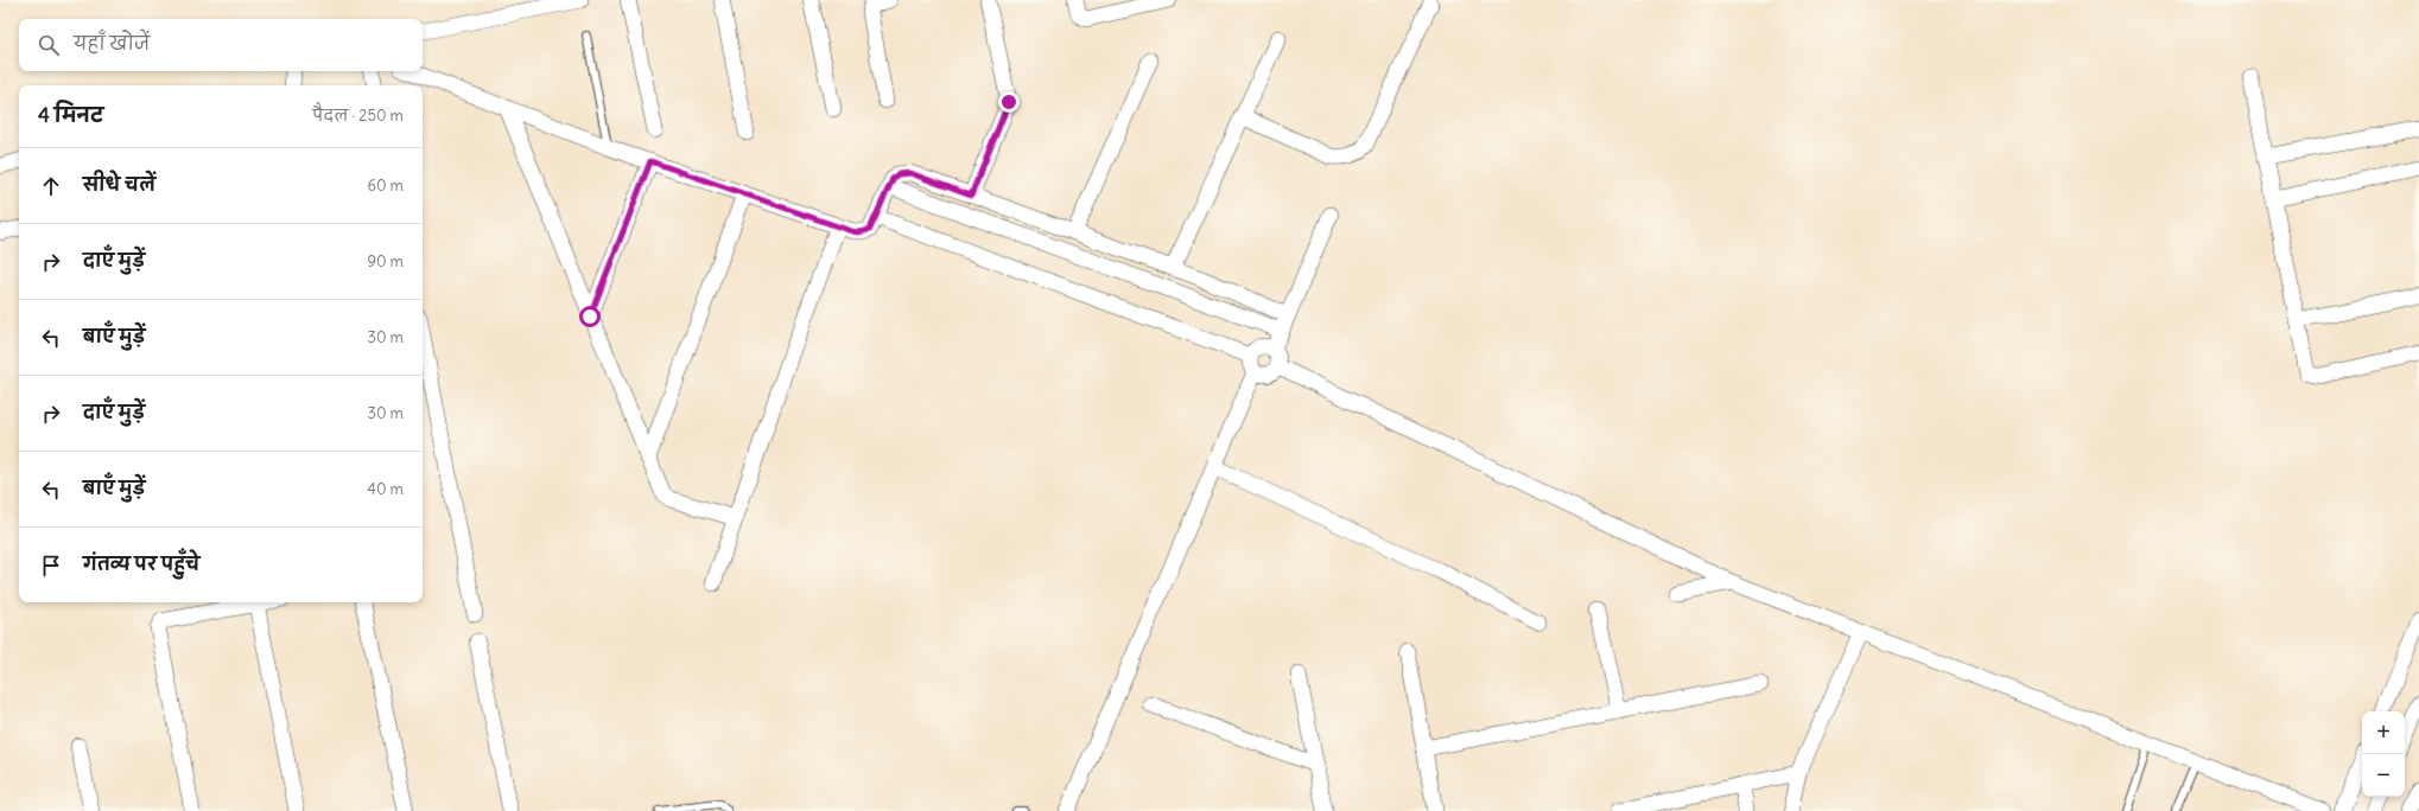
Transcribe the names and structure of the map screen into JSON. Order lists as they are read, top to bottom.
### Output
{
  "page": {
    "search": "यहाँ खोजें",
    "heading": ["4 मिनट", "पैदल · 250 m"],
    "list": [
      ["सीधे चलें", "60 m"],
      ["दाएँ मुड़ें", "90 m"],
      ["बाएँ मुड़ें", "30 m"],
      ["दाएँ मुड़ें", "30 m"],
      ["बाएँ मुड़ें", "40 m"],
      "गंतव्य पर पहुँचे"
    ],
    "map_buttons": ["+", "−"]
  }
}
